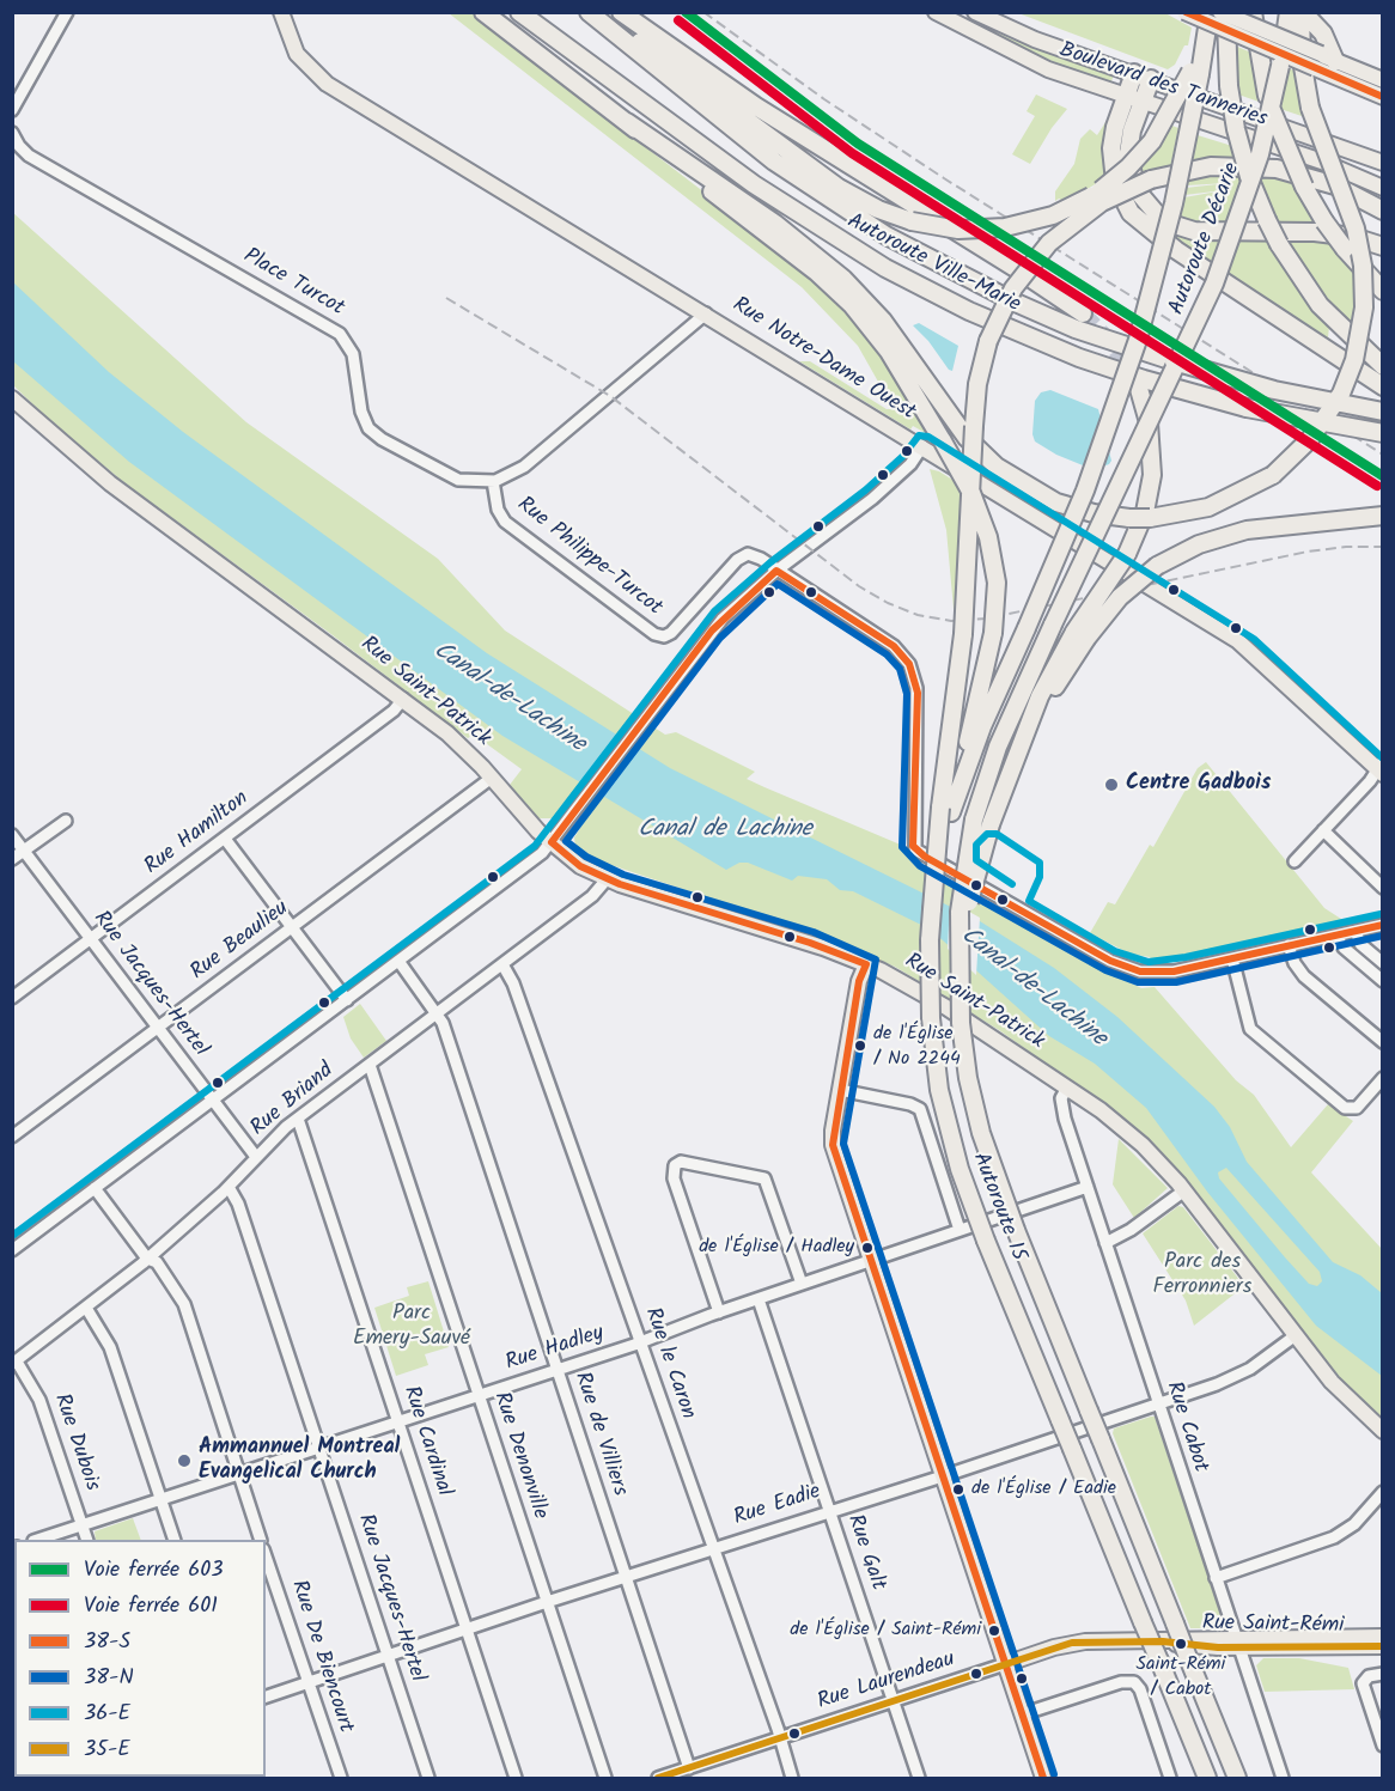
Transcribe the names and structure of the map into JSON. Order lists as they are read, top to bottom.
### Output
{
  "streets": {
    "highway": ["Autoroute Décarie", "Autoroute Ville-Marie", "Autoroute 15"],
    "main road": [
      "Boulevard des Tanneries",
      "Rue Notre-Dame Ouest",
      "Rue Saint-Patrick",
      "Rue Saint-Rémi"
    ],
    "street": [
      "Place Turcot",
      "Rue Philippe-Turcot",
      "Rue Hamilton",
      "Rue Beaulieu",
      "Rue Jacques-Hertel",
      "Rue Briand",
      "Rue Hadley",
      "Rue le Caron",
      "Rue Cabot",
      "Rue de Villiers",
      "Rue Cardinal",
      "Rue Dubois",
      "Rue Denonville",
      "Rue Eadie",
      "Rue Galt",
      "Rue De Biencourt",
      "Rue Laurendeau"
    ]
  },
  "crossings": [
    ["Autoroute Décarie", "Autoroute 15"],
    ["Place Turcot", "Rue Notre-Dame Ouest"],
    ["Place Turcot", "Rue Philippe-Turcot"],
    ["Rue Saint-Patrick", "Rue Hamilton"],
    ["Rue Saint-Patrick", "Rue Beaulieu"],
    ["Rue Saint-Patrick", "Rue Briand"],
    ["Rue Saint-Patrick", "Rue Cabot"],
    ["Rue Saint-Patrick", "Rue Eadie"],
    ["Rue Hamilton", "Rue Jacques-Hertel"],
    ["Rue Beaulieu", "Rue Jacques-Hertel"],
    ["Rue Jacques-Hertel", "Rue Briand"],
    ["Rue Jacques-Hertel", "Rue Hadley"],
    ["Rue Jacques-Hertel", "Rue Eadie"],
    ["Rue Briand", "Rue le Caron"],
    ["Rue Briand", "Rue de Villiers"],
    ["Rue Briand", "Rue Cardinal"],
    ["Rue Briand", "Rue Dubois"],
    ["Rue Briand", "Rue Denonville"],
    ["Rue Hadley", "Rue le Caron"],
    ["Rue Hadley", "Rue Cabot"],
    ["Rue Hadley", "Rue de Villiers"],
    ["Rue Hadley", "Rue Cardinal"],
    ["Rue Hadley", "Rue Dubois"],
    ["Rue Hadley", "Rue Denonville"],
    ["Rue Hadley", "Rue Galt"],
    ["Rue le Caron", "Rue Eadie"],
    ["Rue le Caron", "Rue Laurendeau"],
    ["Rue Cabot", "Rue Eadie"],
    ["Rue Cabot", "Rue Saint-Rémi"],
    ["Rue de Villiers", "Rue Eadie"],
    ["Rue de Villiers", "Rue Laurendeau"],
    ["Rue Cardinal", "Rue Eadie"],
    ["Rue Denonville", "Rue Eadie"],
    ["Rue Eadie", "Rue Galt"],
    ["Rue Eadie", "Rue De Biencourt"],
    ["Rue Galt", "Rue Laurendeau"],
    ["Rue Saint-Rémi", "Rue Laurendeau"]
  ],
  "water": ["Canal-de-Lachine", "Canal de Lachine"],
  "parks": ["Parc des Ferronniers", "Parc Emery-Sauvé"],
  "places": [
    "Centre Gadbois",
    "de l'Église / No 2244",
    "de l'Église / Hadley",
    "Ammannuel Montreal Evangelical Church",
    "de l'Église / Eadie",
    "de l'Église / Saint-Rémi",
    "Saint-Rémi / Cabot"
  ],
  "lines": [
    "rail line 603",
    "transit line 38-S",
    "rail line 601",
    "transit line 36-E",
    "transit line 38-N",
    "transit line 35-E"
  ],
  "legend": [
    "Voie ferrée 603",
    "Voie ferrée 601",
    "38-S",
    "38-N",
    "36-E",
    "35-E"
  ]
}
